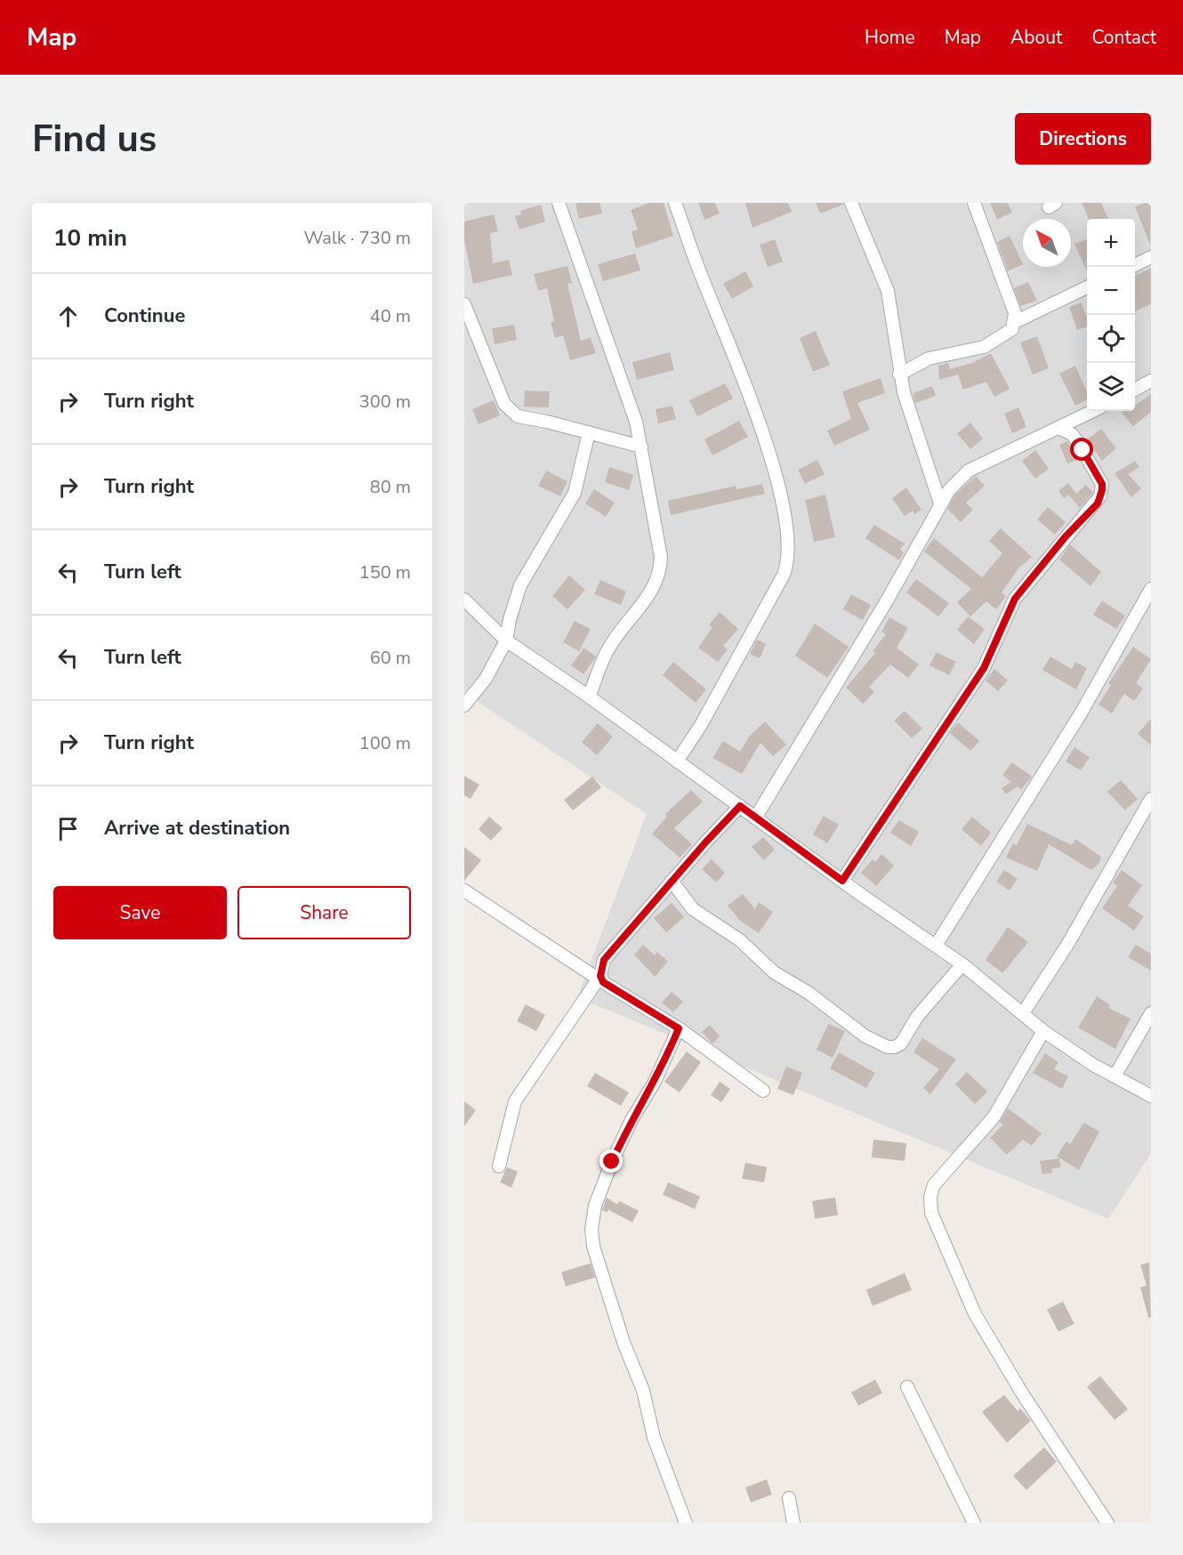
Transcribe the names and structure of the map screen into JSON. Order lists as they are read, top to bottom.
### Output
{
  "north": "top left",
  "page": {
    "header": "Map",
    "nav": [
      "Home",
      "Map",
      "About",
      "Contact"
    ],
    "buttons": [
      "Directions",
      ["Save", "Share"]
    ],
    "title": "Find us",
    "heading": ["10 min", "Walk · 730 m"],
    "map_buttons": ["+", "−"],
    "list": [
      ["Continue", "40 m"],
      ["Turn right", "300 m"],
      ["Turn right", "80 m"],
      ["Turn left", "150 m"],
      ["Turn left", "60 m"],
      ["Turn right", "100 m"],
      "Arrive at destination"
    ]
  }
}
